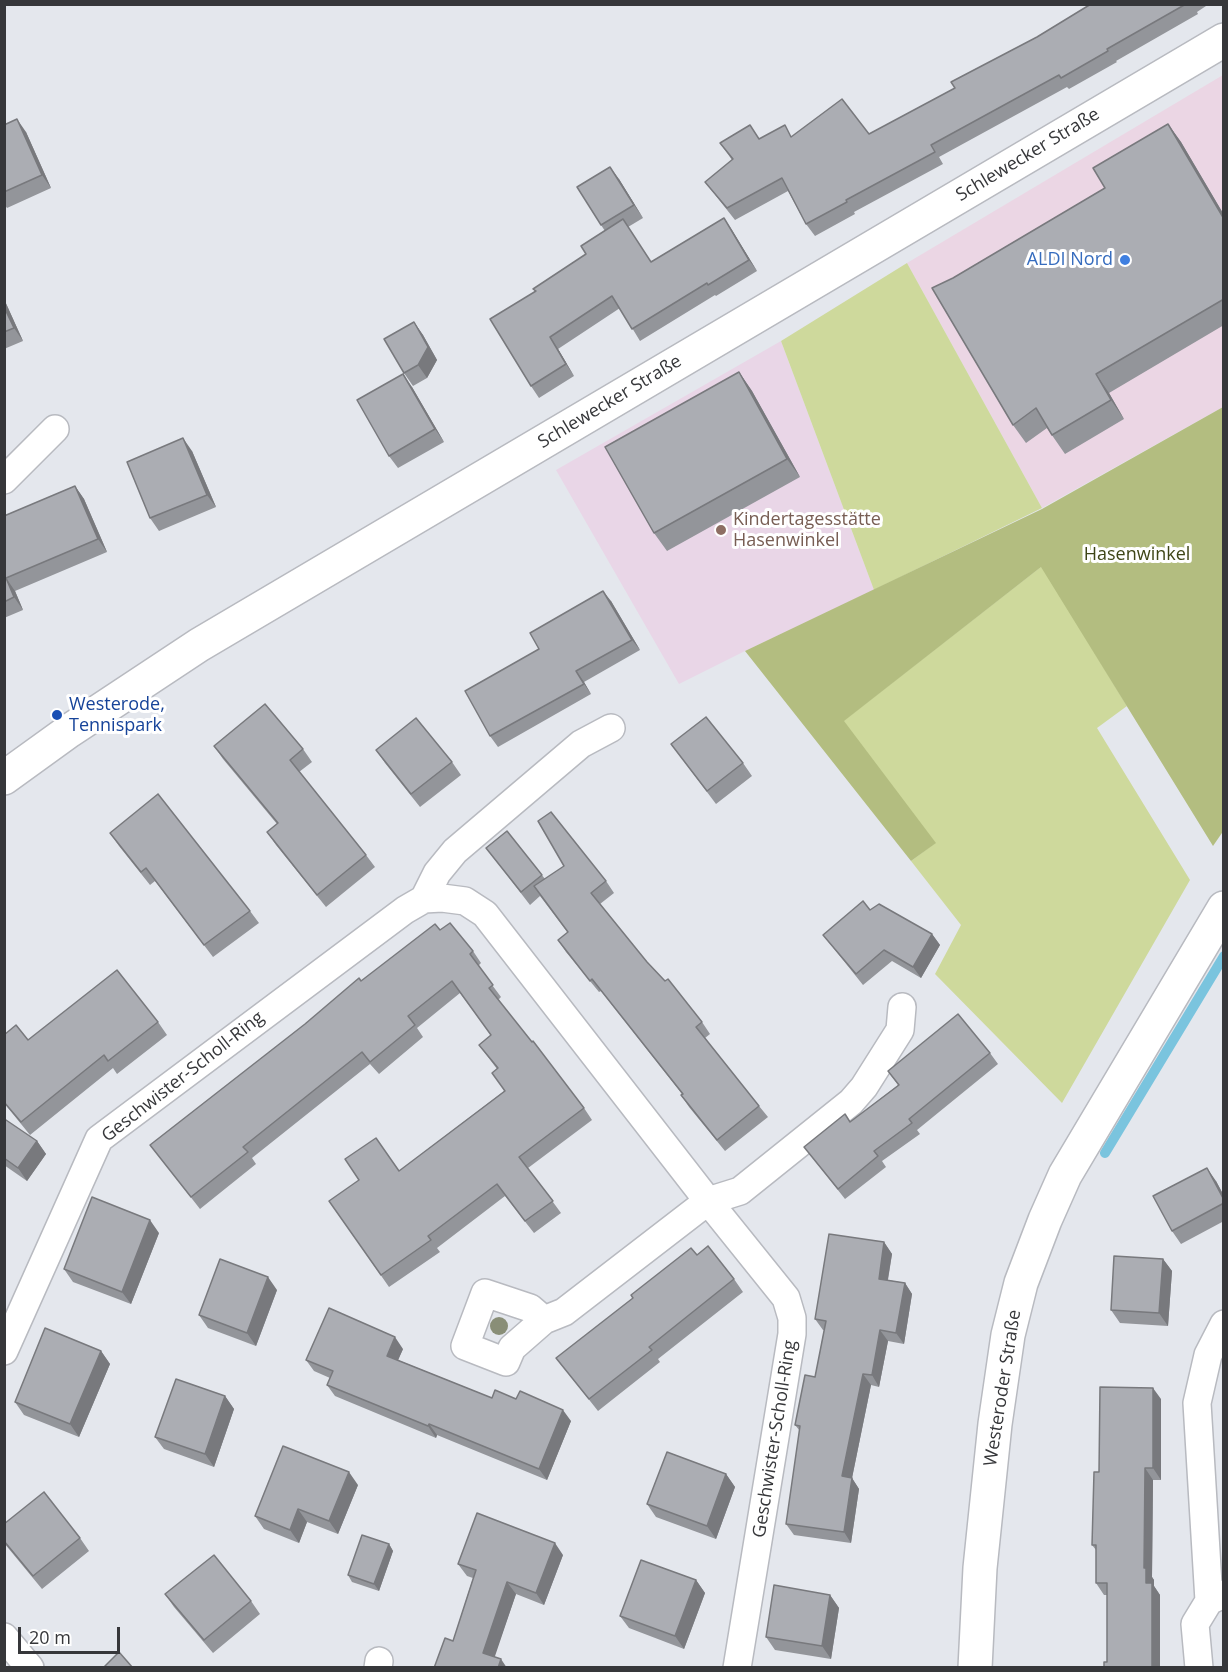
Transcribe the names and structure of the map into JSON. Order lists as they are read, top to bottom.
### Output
{
  "streets": {
    "street": ["Schlewecker Straße", "Geschwister-Scholl-Ring", "Westeroder Straße"]
  },
  "parks": ["Hasenwinkel"],
  "places": ["ALDI Nord", "Kindertagesstätte Hasenwinkel", "Westerode, Tennispark"],
  "scale_bar": "20 m"
}
